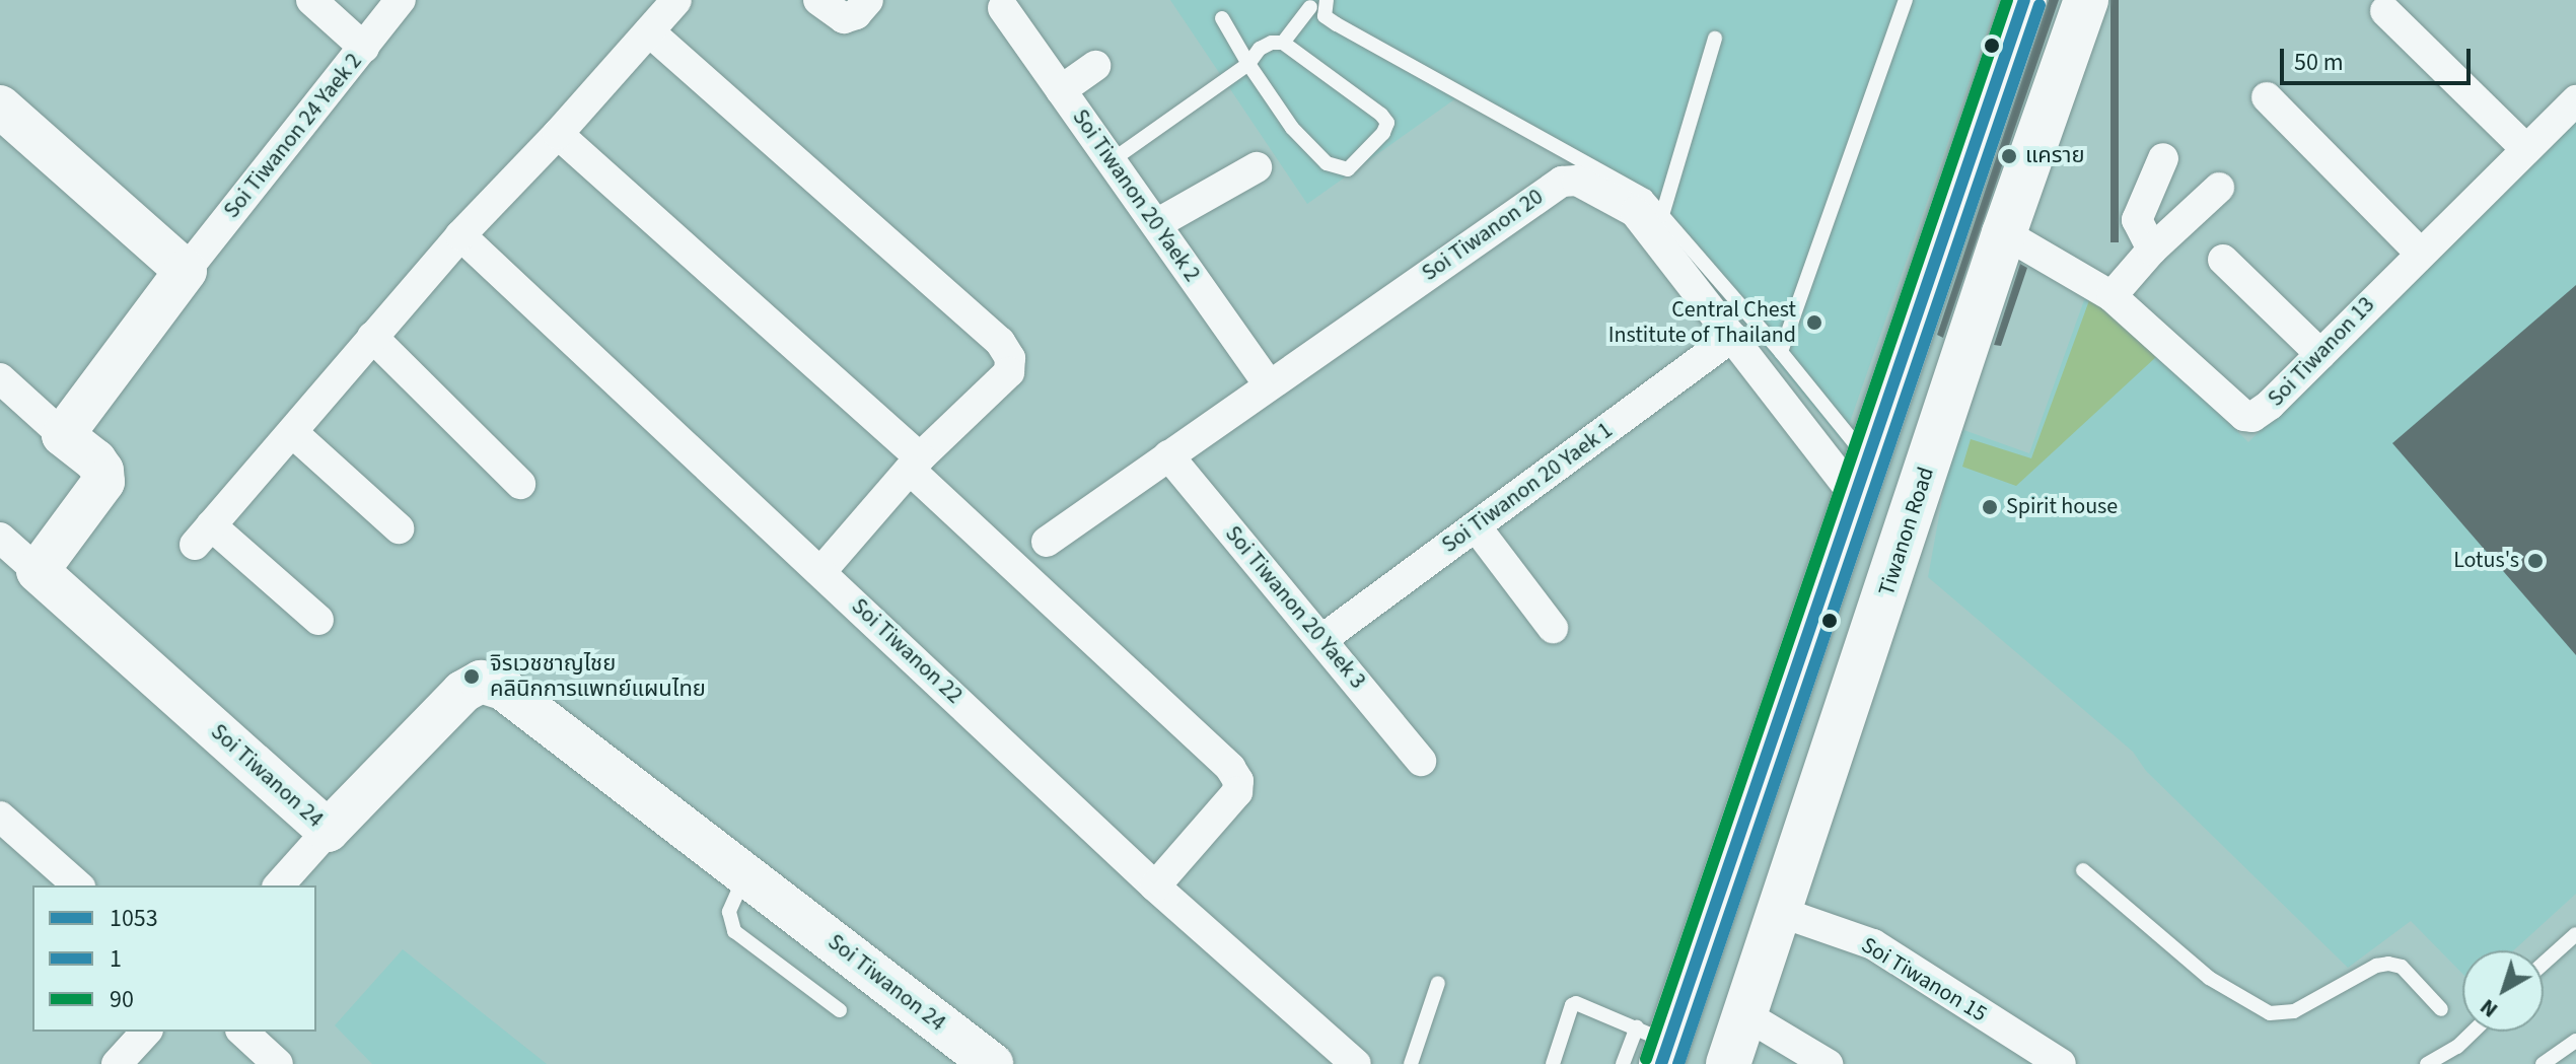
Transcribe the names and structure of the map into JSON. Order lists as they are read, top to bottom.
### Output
{
  "streets": {
    "main road": ["Tiwanon Road"],
    "street": [
      "Soi Tiwanon 24 Yaek 2",
      "Soi Tiwanon 20 Yaek 2",
      "Soi Tiwanon 20",
      "Soi Tiwanon 13",
      "Soi Tiwanon 20 Yaek 1",
      "Soi Tiwanon 20 Yaek 3",
      "Soi Tiwanon 22",
      "Soi Tiwanon 24",
      "Soi Tiwanon 15"
    ]
  },
  "crossings": [
    ["Soi Tiwanon 20 Yaek 2", "Soi Tiwanon 20"],
    ["Soi Tiwanon 20", "Soi Tiwanon 20 Yaek 1"],
    ["Soi Tiwanon 20", "Soi Tiwanon 20 Yaek 3"],
    ["Soi Tiwanon 13", "Tiwanon Road"],
    ["Soi Tiwanon 20 Yaek 1", "Soi Tiwanon 20 Yaek 3"],
    ["Tiwanon Road", "Soi Tiwanon 15"]
  ],
  "places": [
    "แคราย",
    "Central Chest Institute of Thailand",
    "Spirit house",
    "Lotus's",
    "จิรเวชชาญไชย คลินิกการแพทย์แผนไทย"
  ],
  "lines": ["transit line 1053", "transit line 90", "transit line 1"],
  "legend": ["1053", "1", "90"],
  "scale_bar": "50 m",
  "north": "bottom left"
}
